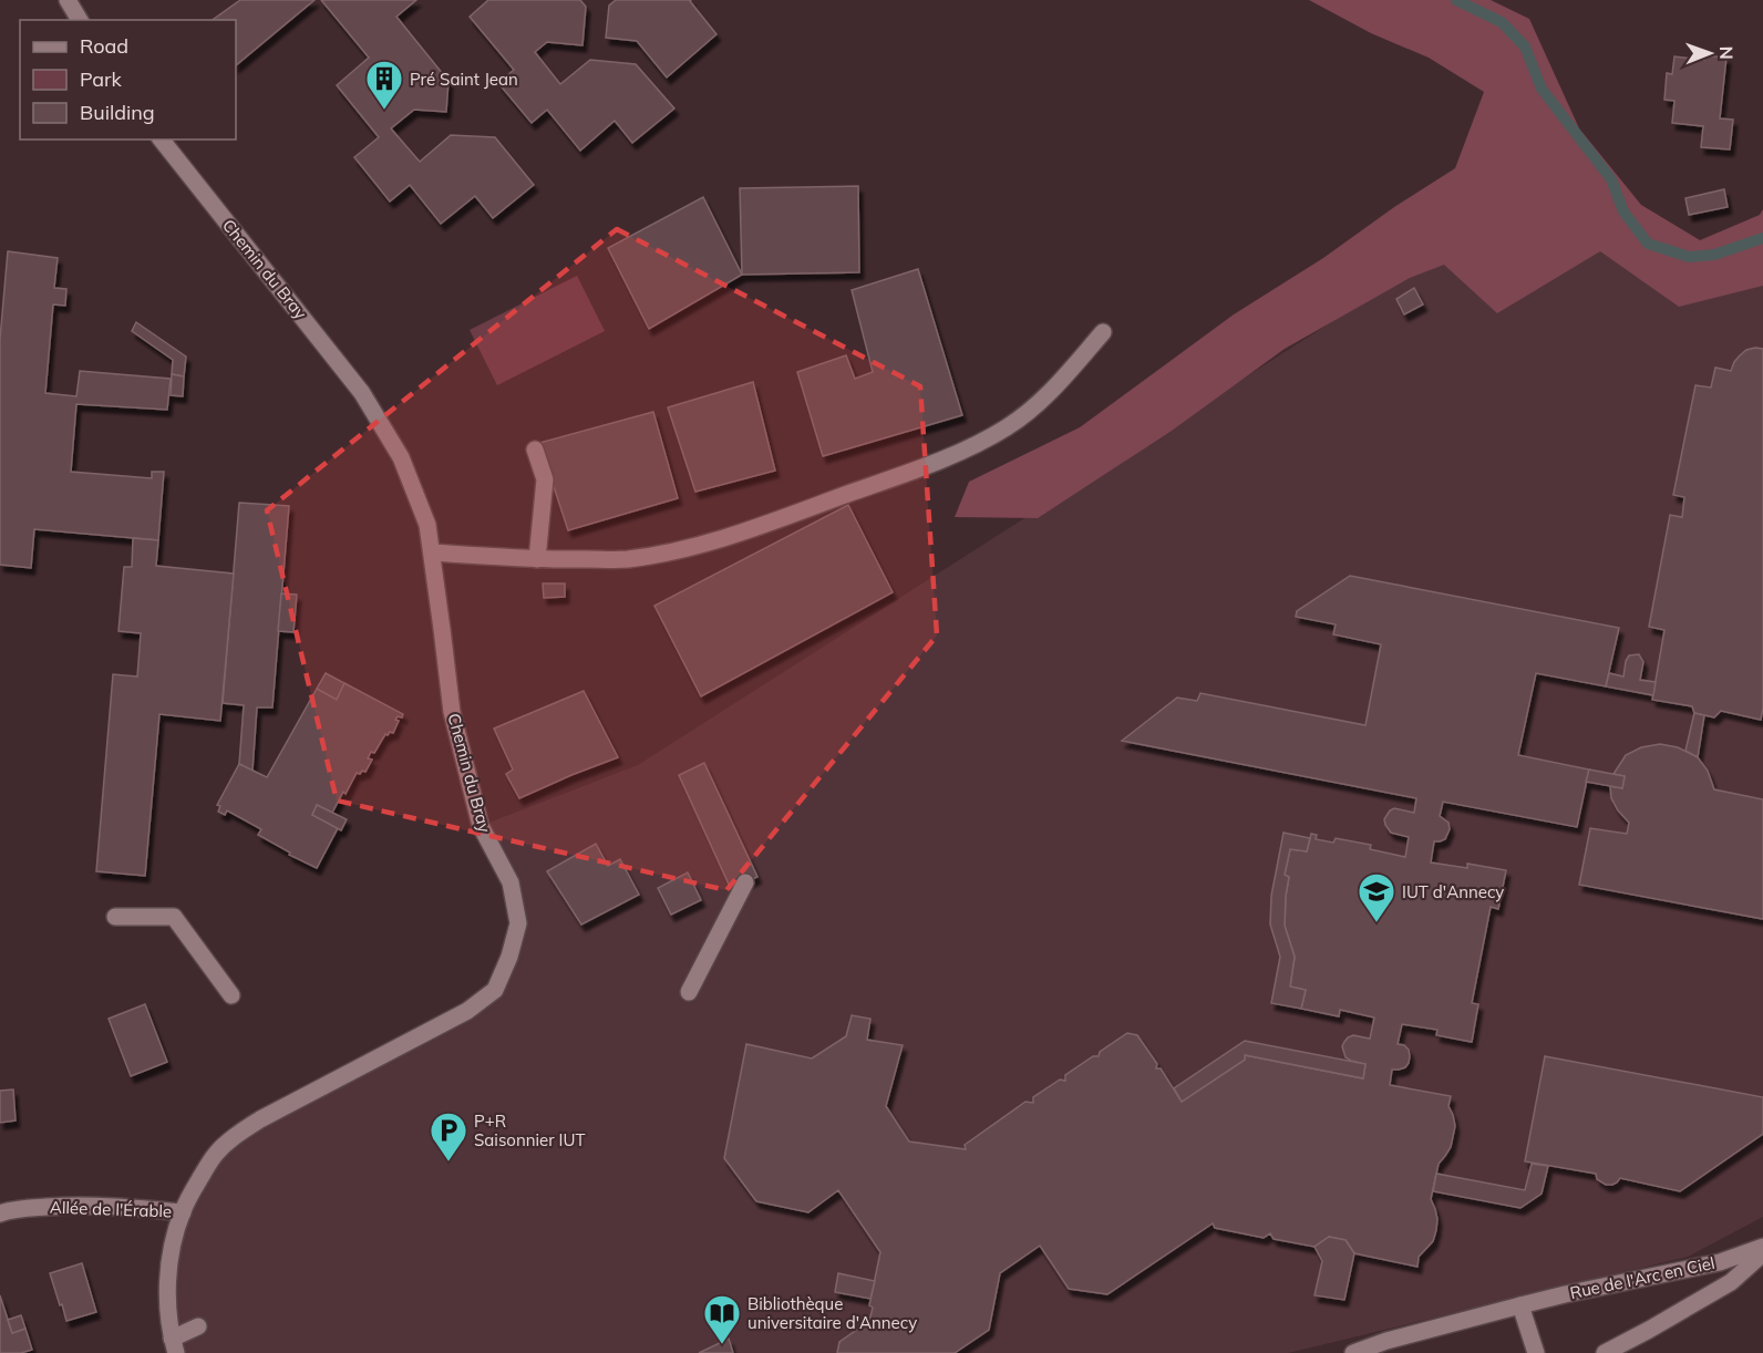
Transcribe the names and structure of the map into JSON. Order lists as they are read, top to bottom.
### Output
{
  "streets": {
    "street": ["Chemin du Bray", "Allée de l'Érable", "Rue de l'Arc en Ciel"]
  },
  "crossings": [
    ["Chemin du Bray", "Allée de l'Érable"]
  ],
  "places": {
    "building": ["Pré Saint Jean"],
    "school or university": ["IUT d'Annecy"],
    "parking": ["P+R Saisonnier IUT"],
    "library": ["Bibliothèque universitaire d'Annecy"]
  },
  "legend": ["Road", "Park", "Building"],
  "north": "right"
}
